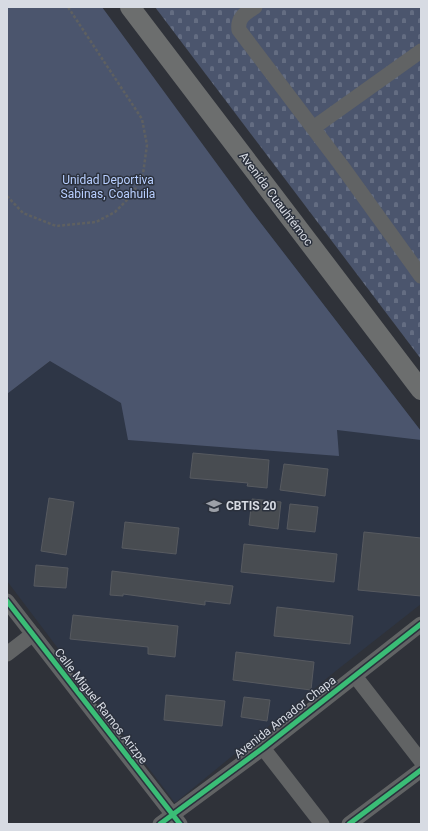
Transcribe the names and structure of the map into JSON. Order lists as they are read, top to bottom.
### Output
{
  "streets": {
    "main road": ["Avenida Cuauhtémoc"],
    "street": ["Calle Miguel Ramos Arizpe", "Avenida Amador Chapa"]
  },
  "crossings": [
    ["Calle Miguel Ramos Arizpe", "Avenida Amador Chapa"]
  ],
  "parks": ["Unidad Deportiva Sabinas, Coahuila"],
  "places": {
    "school or university": ["CBTIS 20"]
  }
}
